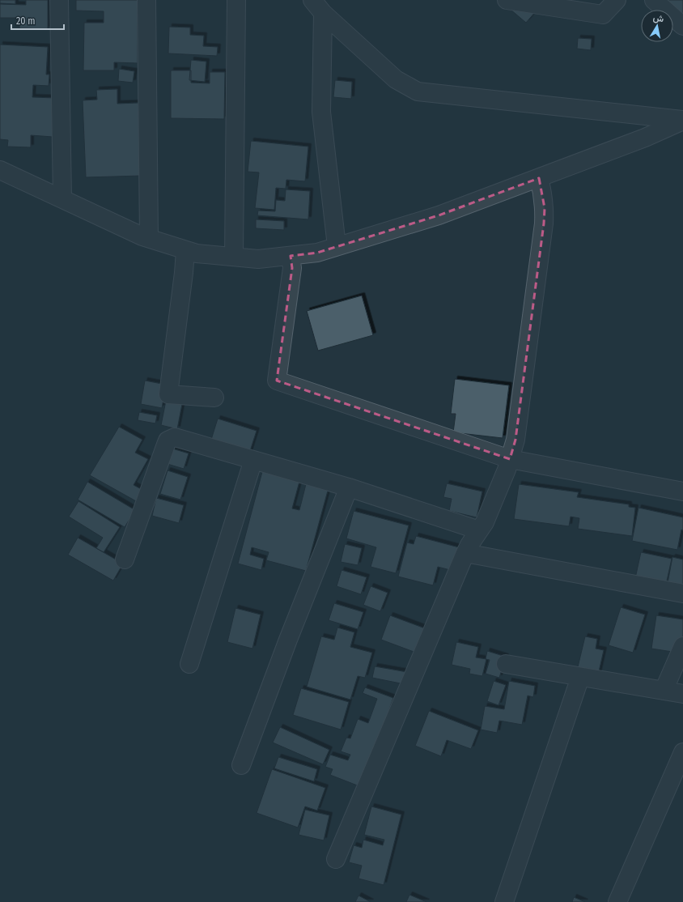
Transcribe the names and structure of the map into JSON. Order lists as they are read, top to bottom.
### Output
{
  "scale_bar": "20 m",
  "north": "top"
}
